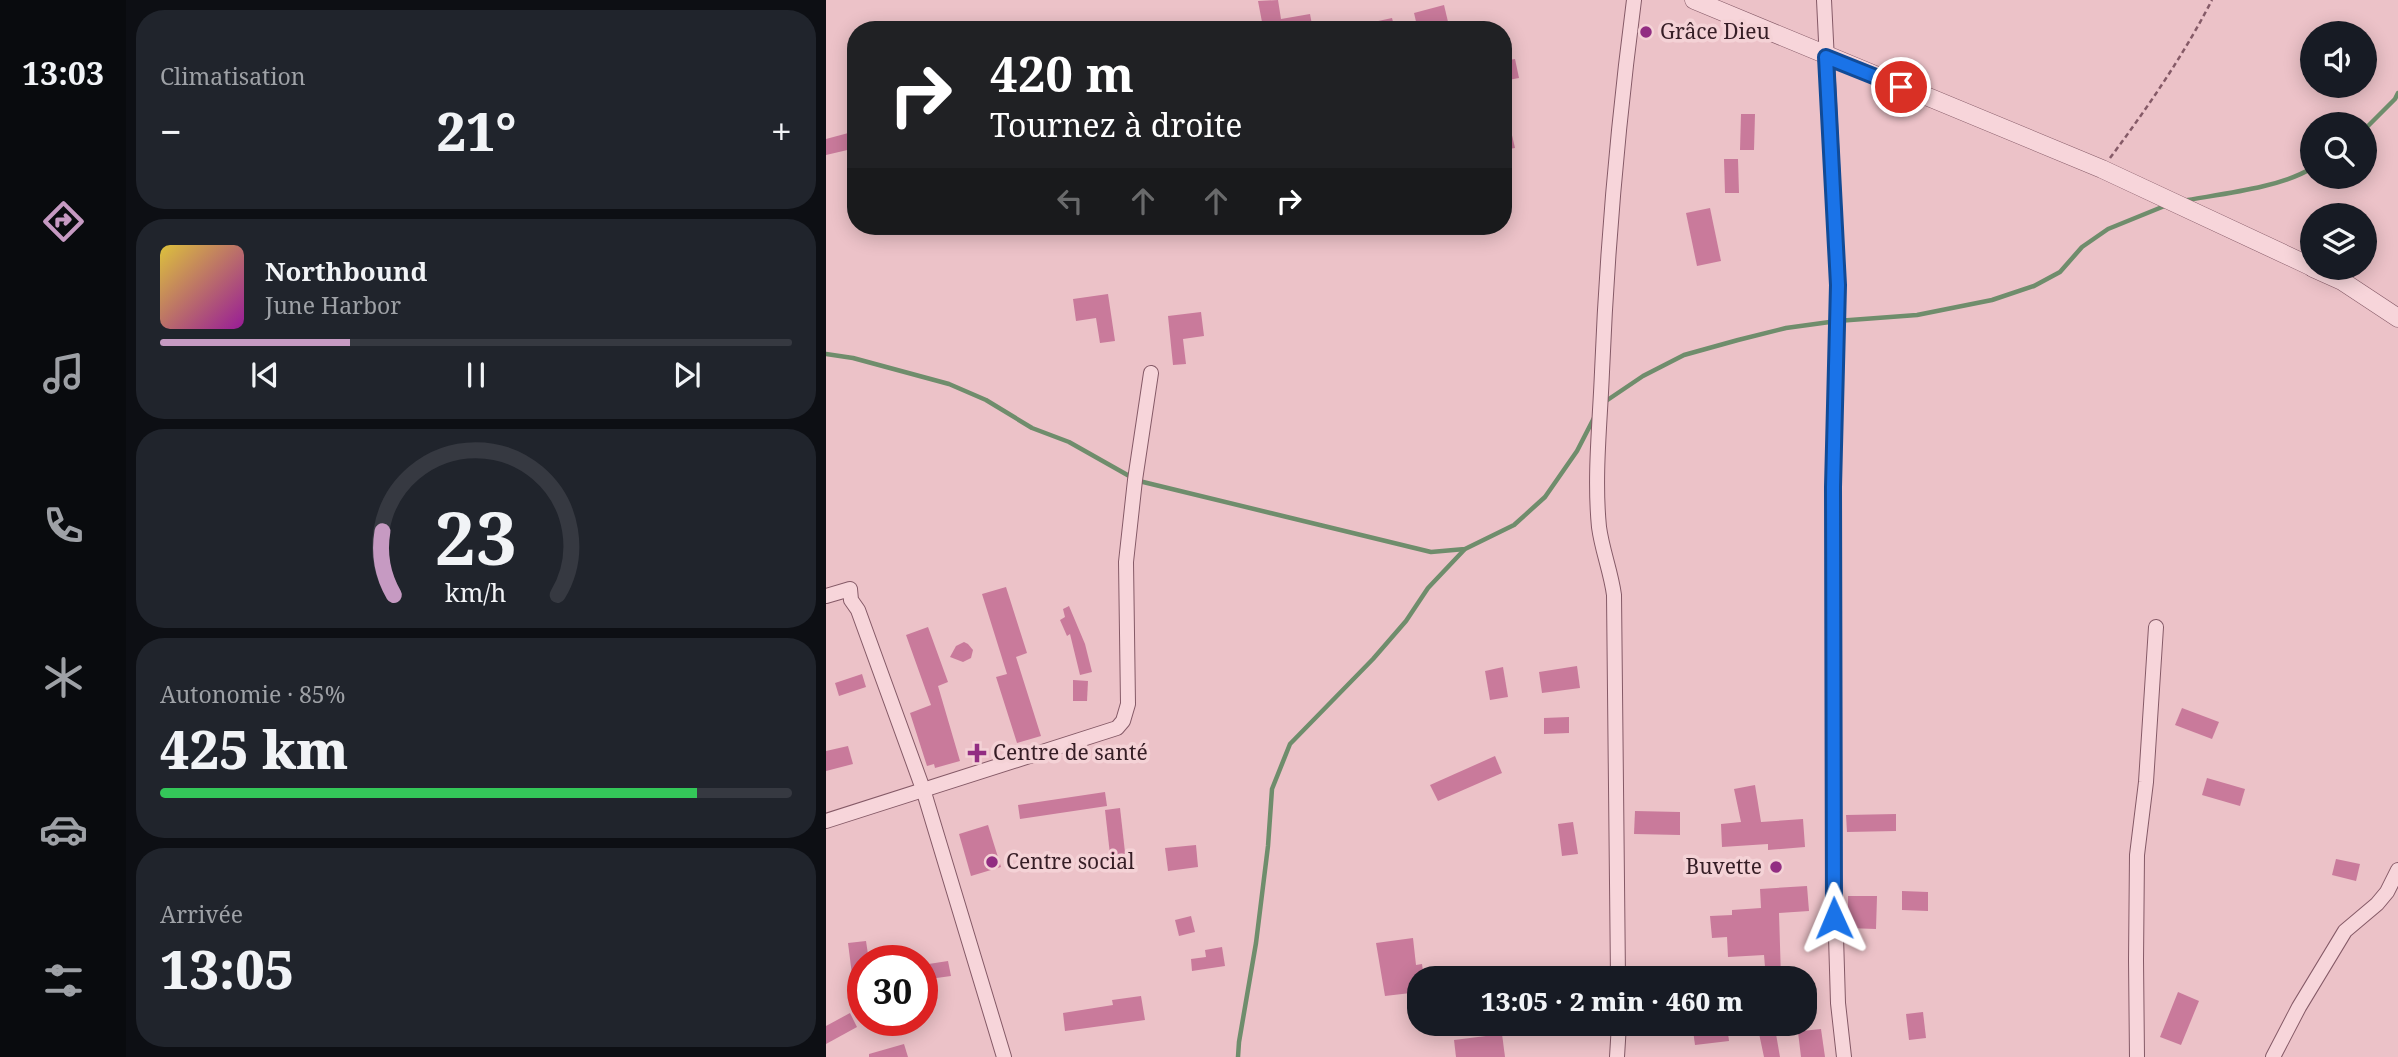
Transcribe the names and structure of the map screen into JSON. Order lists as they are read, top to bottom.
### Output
{
  "places": {
    "other": ["Grâce Dieu", "Centre social", "Buvette"],
    "health": ["Centre de santé"]
  },
  "page": {
    "tabs": "13:03",
    "tile": [
      "Climatisation",
      ["Autonomie · 85%", "425 km"],
      ["Arrivée", "13:05"]
    ],
    "turn": ["420 m", "Tournez à droite"],
    "heat": ["−", "21°", "+"],
    "song": ["Northbound", "June Harbor"],
    "limit": "30",
    "trip": "13:05 · 2 min · 460 m",
    "gauge": ["23", "km/h"]
  }
}
